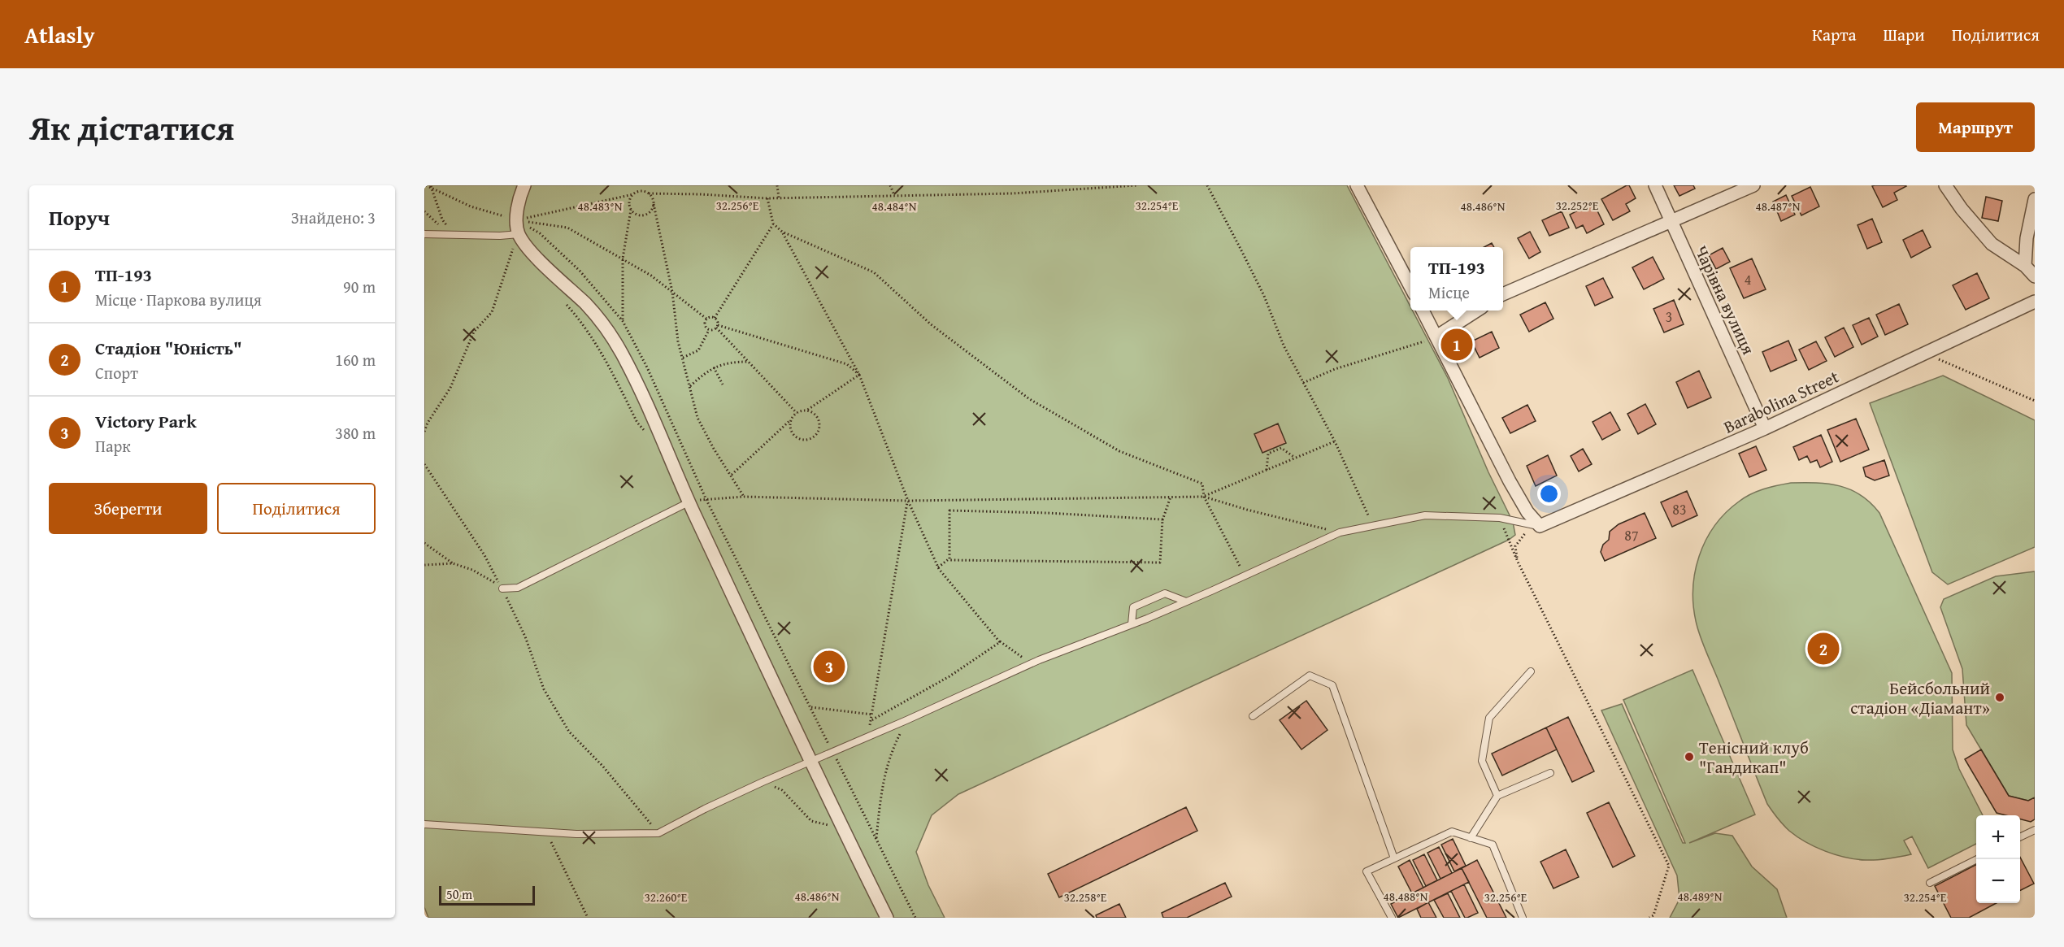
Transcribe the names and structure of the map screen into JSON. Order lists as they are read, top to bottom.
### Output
{
  "streets": {
    "street": ["Чарівна вулиця", "Barabolina Street"]
  },
  "crossings": [
    ["Чарівна вулиця", "Barabolina Street"]
  ],
  "places": ["Бейсбольний стадіон «Діамант»", "Тенісний клуб \"Гандикап\""],
  "house_numbers": [
    "4",
    "3",
    "83",
    "87"
  ],
  "scale_bar": "50 m",
  "page": {
    "header": "Atlasly",
    "nav": ["Карта", "Шари", "Поділитися"],
    "title": "Як дістатися",
    "buttons": [
      "Маршрут",
      ["Зберегти", "Поділитися"]
    ],
    "heading": ["Поруч", "Знайдено: 3"],
    "popup": ["ТП-193", "Місце"],
    "list": [
      {
        "mark": "1",
        "name": "ТП-193",
        "note": "Місце · Паркова вулиця",
        "value": "90 m"
      },
      {
        "mark": "2",
        "name": "Стадіон \"Юність\"",
        "note": "Спорт",
        "value": "160 m"
      },
      {
        "mark": "3",
        "name": "Victory Park",
        "note": "Парк",
        "value": "380 m"
      }
    ],
    "pins": ["1", "2", "3"],
    "map_buttons": ["+", "−"],
    "scale": "50 m"
  },
  "coordinates": [
    "32.256°E",
    "32.254°E",
    "32.252°E",
    "48.483°N",
    "48.484°N",
    "48.486°N",
    "48.487°N",
    "48.488°N",
    "48.489°N",
    "32.260°E",
    "32.258°E"
  ]
}
